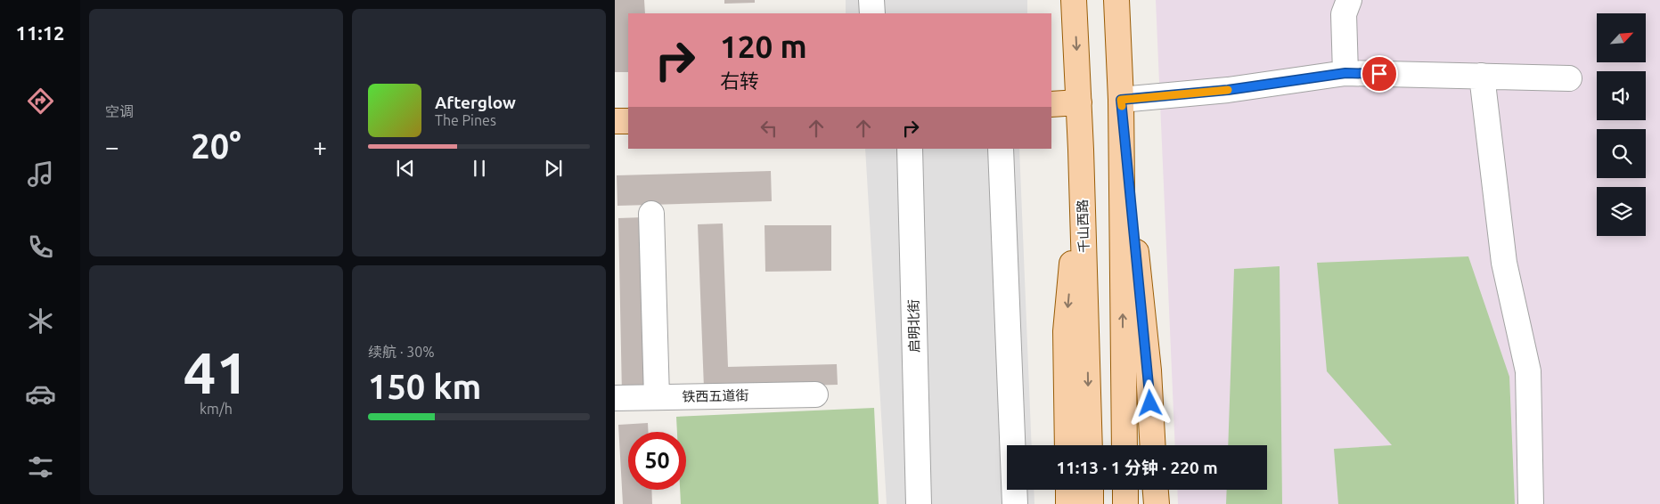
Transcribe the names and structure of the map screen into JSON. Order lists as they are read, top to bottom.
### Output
{
  "streets": {
    "main road": ["千山西路"],
    "street": ["启明北街", "铁西五道街"]
  },
  "north": "top right",
  "page": {
    "tabs": "11:12",
    "tile": [
      "空调",
      ["41", "km/h"],
      ["续航 · 30%", "150 km"]
    ],
    "turn": ["120 m", "右转"],
    "song": ["Afterglow", "The Pines"],
    "heat": ["−", "20°", "+"],
    "limit": "50",
    "trip": "11:13 · 1 分钟 · 220 m"
  }
}
